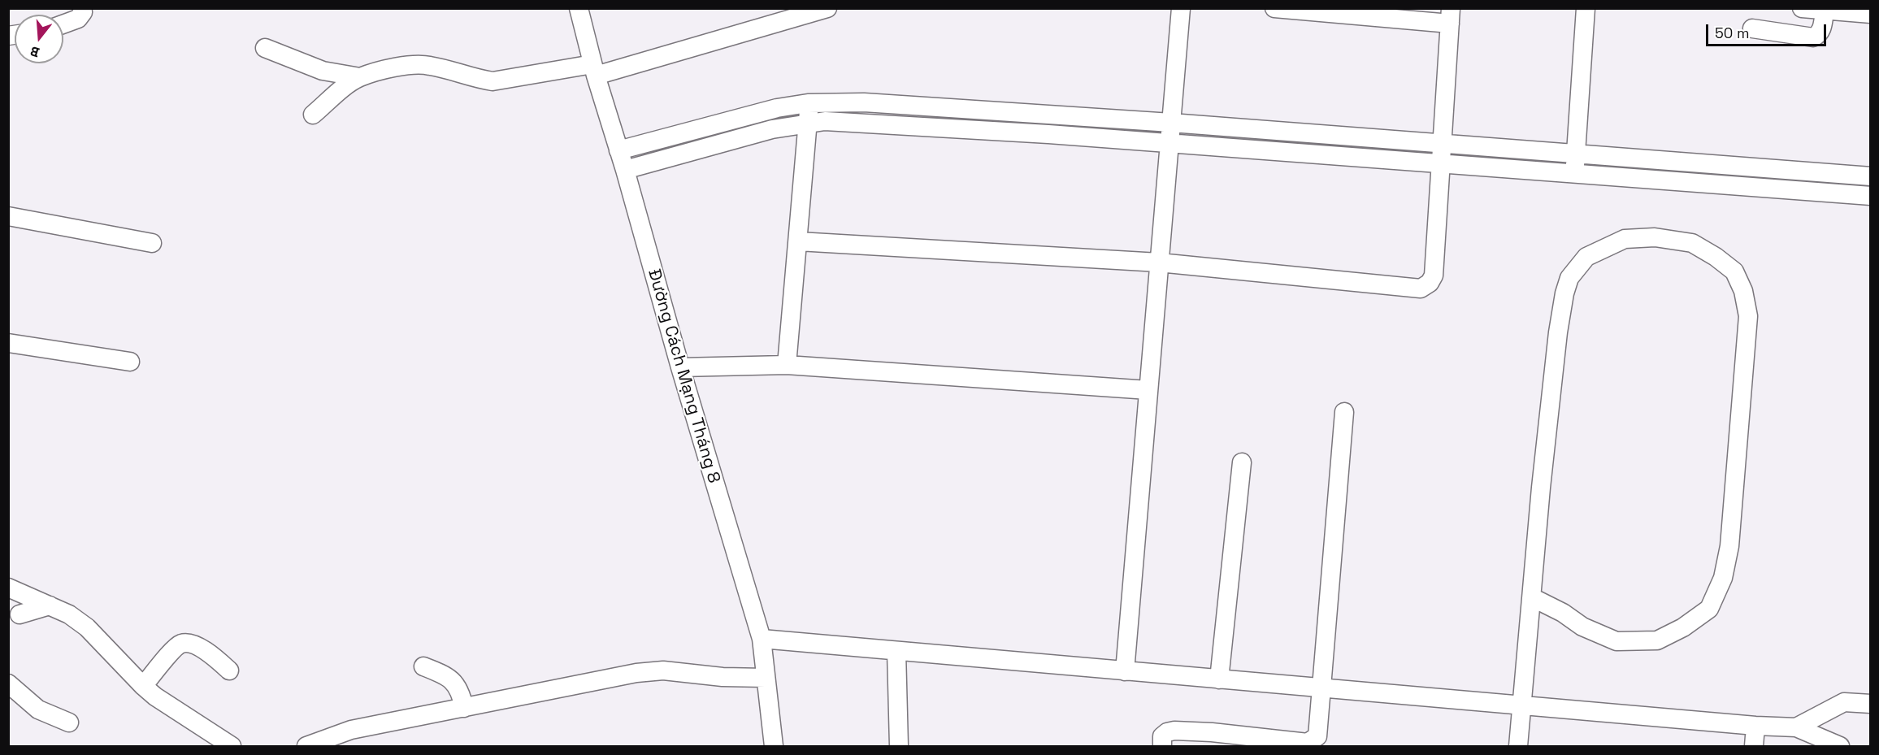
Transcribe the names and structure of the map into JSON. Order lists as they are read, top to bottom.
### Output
{
  "streets": {
    "street": ["Đường Cách Mạng Tháng 8"]
  },
  "scale_bar": "50 m",
  "north": "bottom"
}
